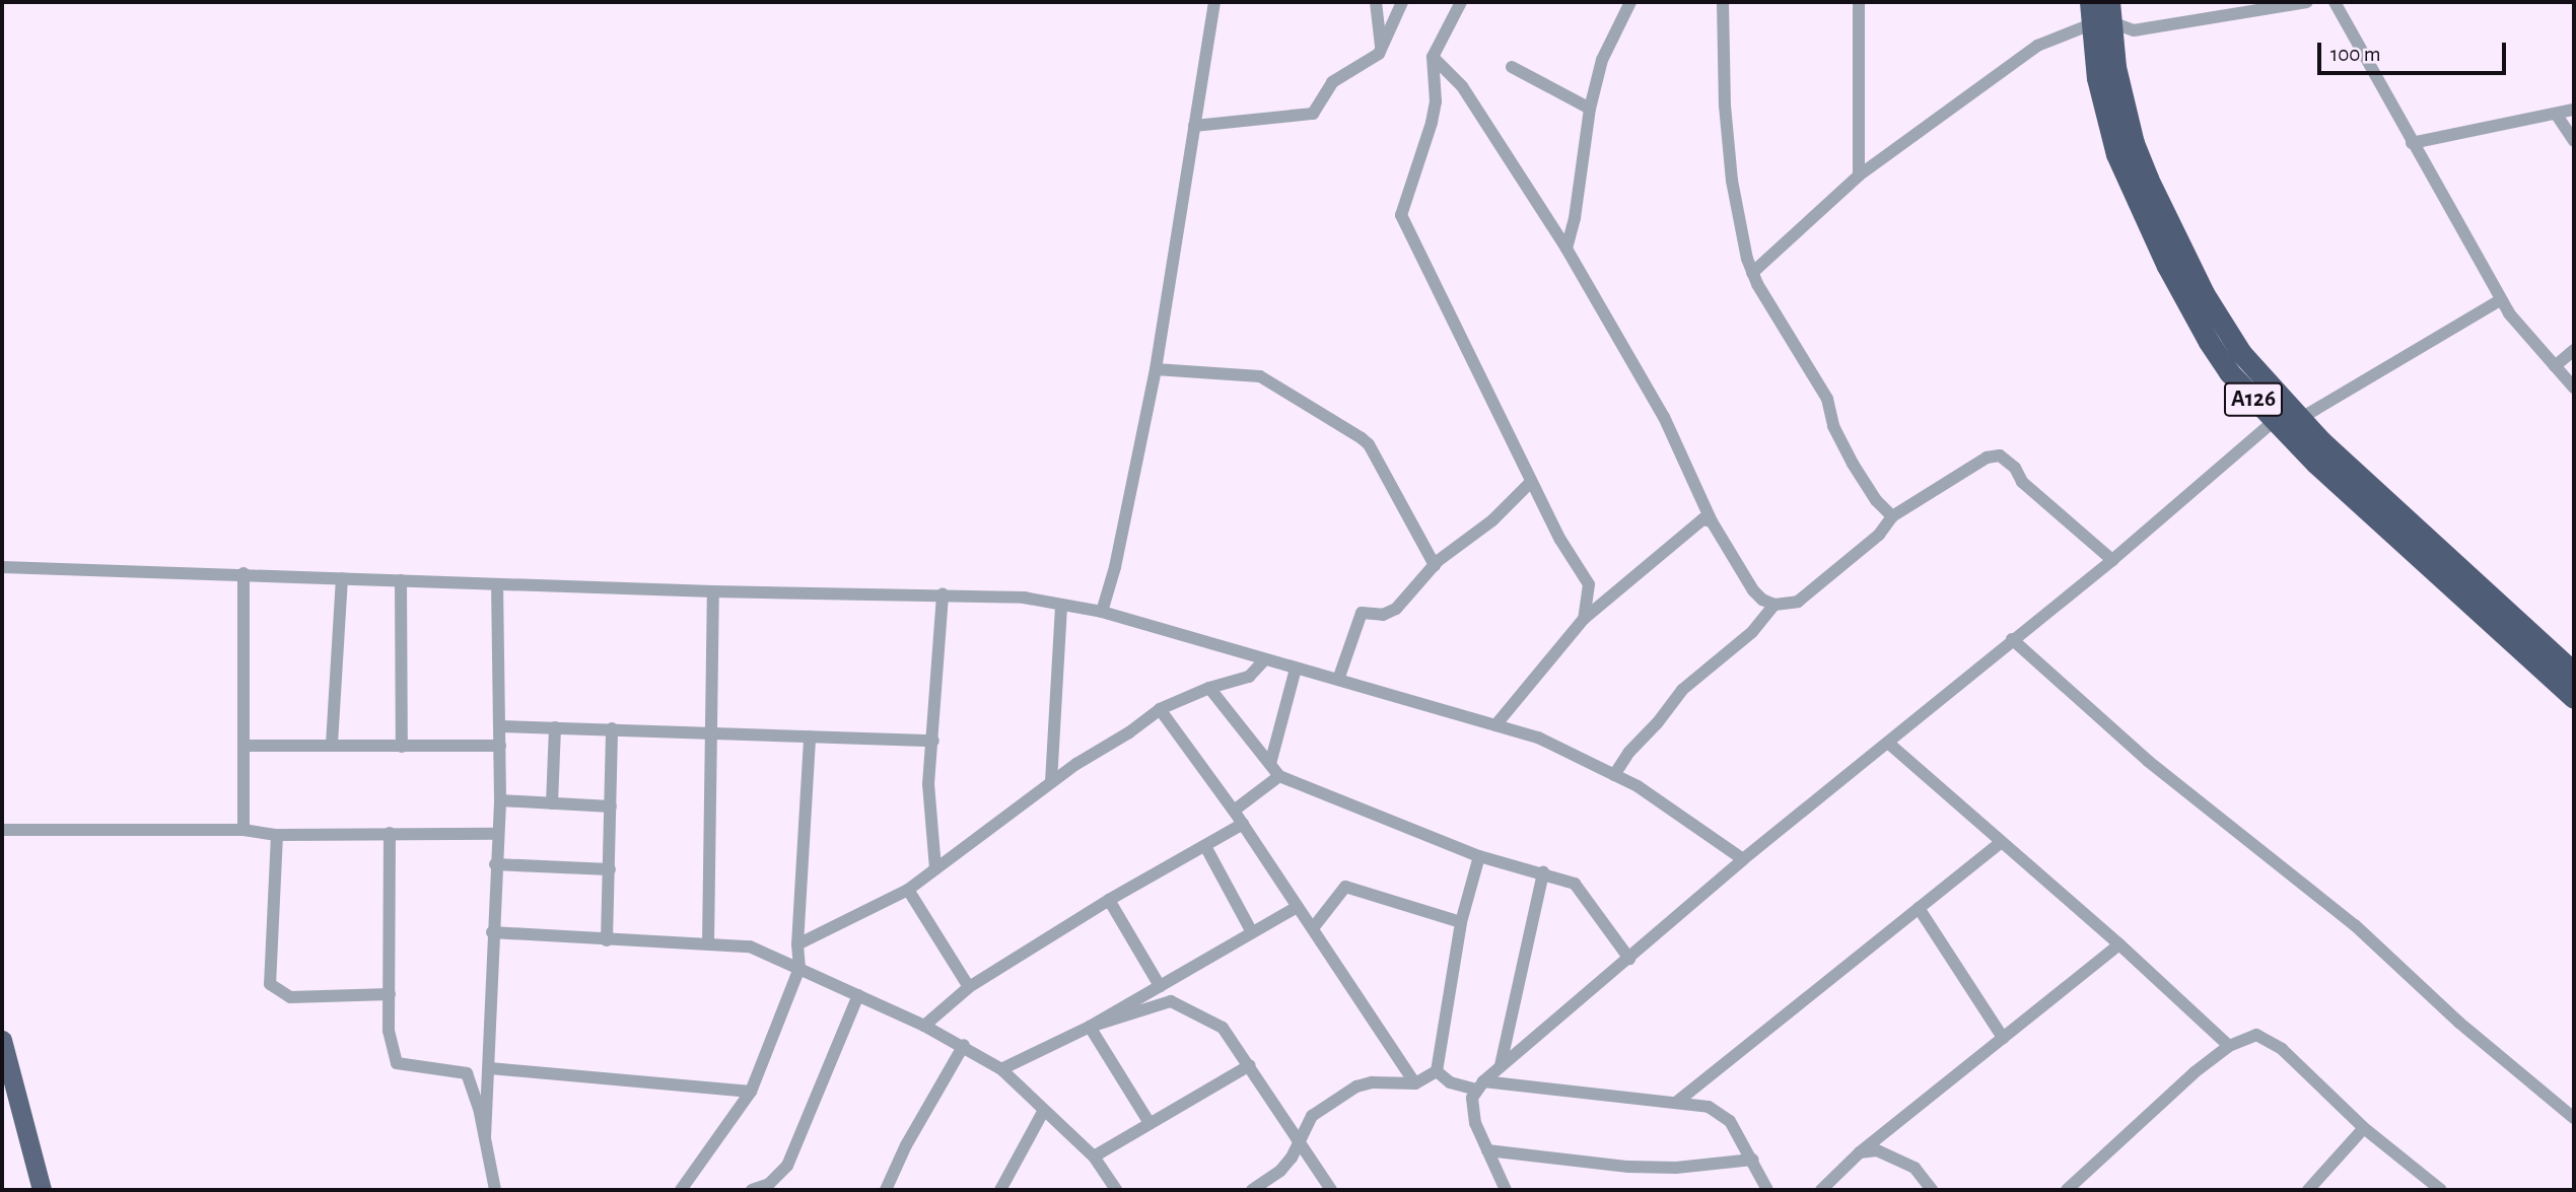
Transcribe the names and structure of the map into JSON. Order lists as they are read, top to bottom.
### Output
{
  "streets": {
    "highway": ["A126"]
  },
  "scale_bar": "100 m"
}
